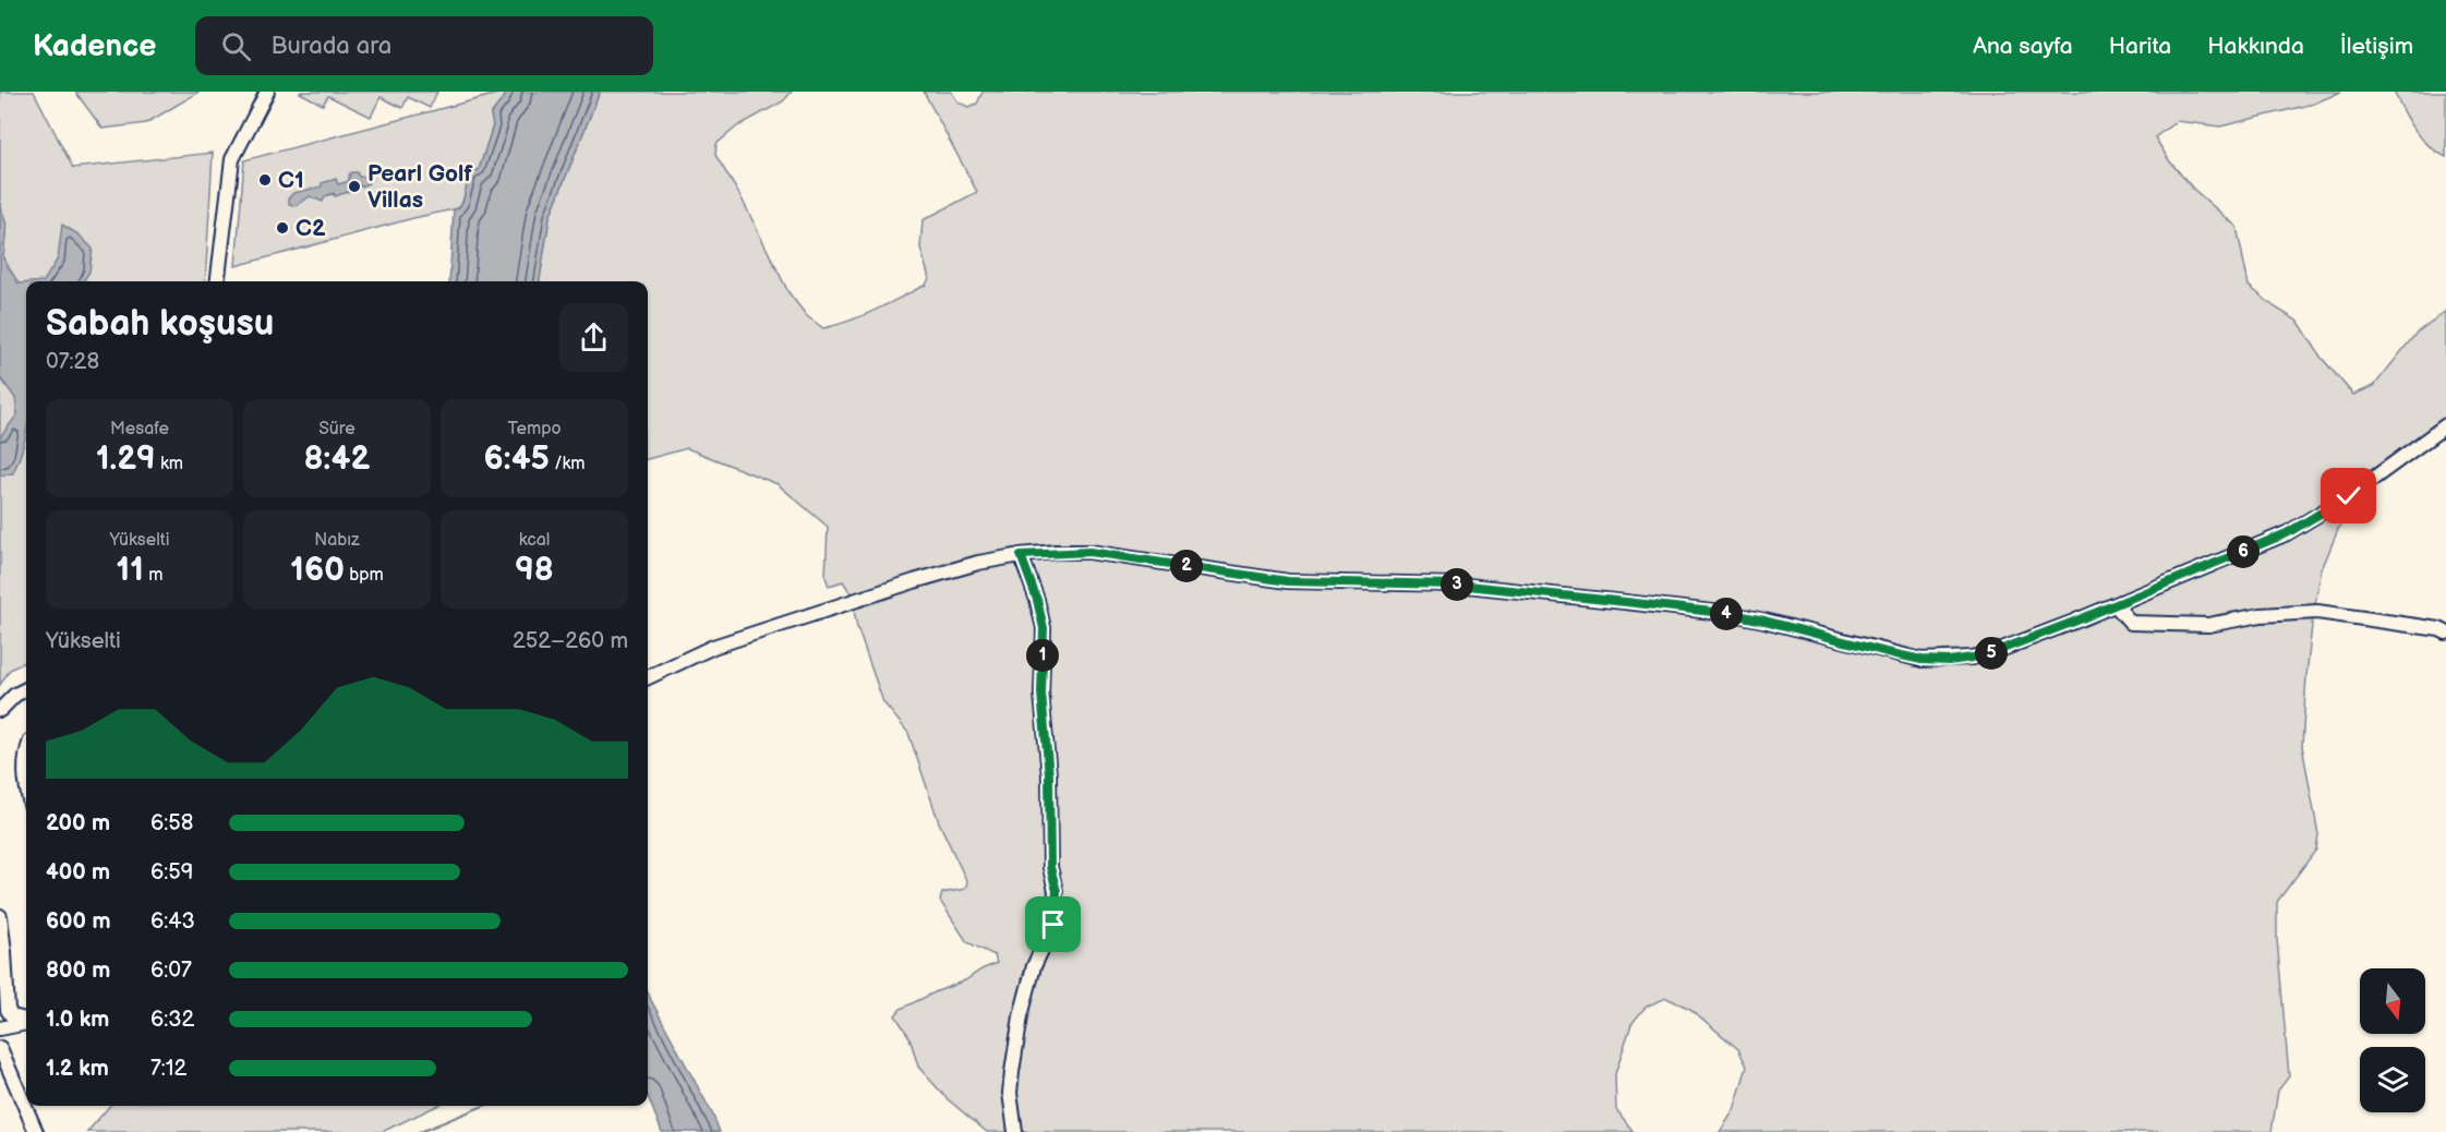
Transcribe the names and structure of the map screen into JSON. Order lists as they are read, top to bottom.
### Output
{
  "places": ["C1", "Pearl Golf Villas", "C2"],
  "north": "bottom",
  "page": {
    "header": "Kadence",
    "search": "Burada ara",
    "nav": [
      "Ana sayfa",
      "Harita",
      "Hakkında",
      "İletişim"
    ],
    "heading": ["Sabah koşusu", "07:28"],
    "stats": [
      ["Mesafe", "1.29 km"],
      ["Süre", "8:42"],
      ["Tempo", "6:45 /km"],
      ["Yükselti", "11 m"],
      ["Nabız", "160 bpm"],
      ["kcal", "98"]
    ],
    "pins": [
      "6",
      "2",
      "3",
      "4",
      "5",
      "1"
    ],
    "chart": ["Yükselti", "252–260 m"],
    "list": [
      {
        "name": "200 m",
        "note": "6:58"
      },
      {
        "name": "400 m",
        "note": "6:59"
      },
      {
        "name": "600 m",
        "note": "6:43"
      },
      {
        "name": "800 m",
        "note": "6:07"
      },
      {
        "name": "1.0 km",
        "note": "6:32"
      },
      {
        "name": "1.2 km",
        "note": "7:12"
      }
    ]
  }
}
